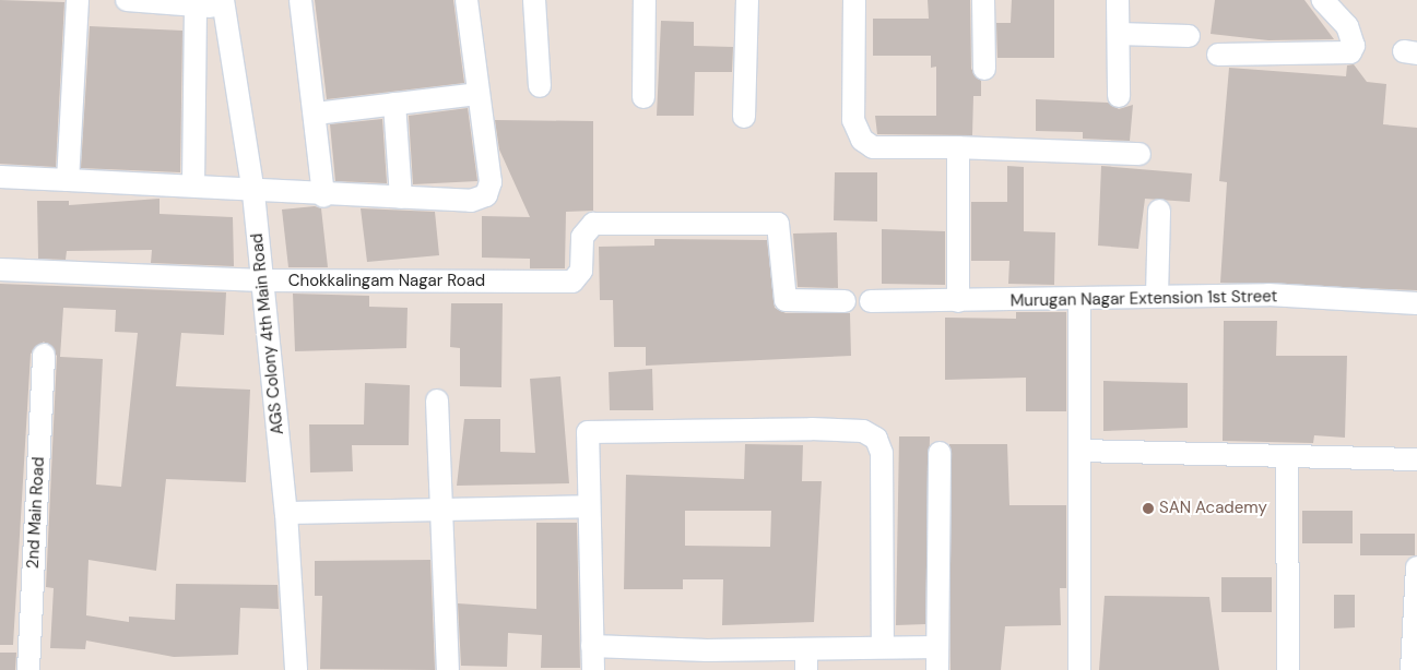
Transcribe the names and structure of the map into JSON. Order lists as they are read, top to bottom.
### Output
{
  "streets": {
    "street": [
      "Chokkalingam Nagar Road",
      "Murugan Nagar Extension 1st Street",
      "AGS Colony 4th Main Road",
      "2nd Main Road"
    ]
  },
  "crossings": [
    ["Chokkalingam Nagar Road", "AGS Colony 4th Main Road"]
  ],
  "places": ["SAN Academy"]
}
